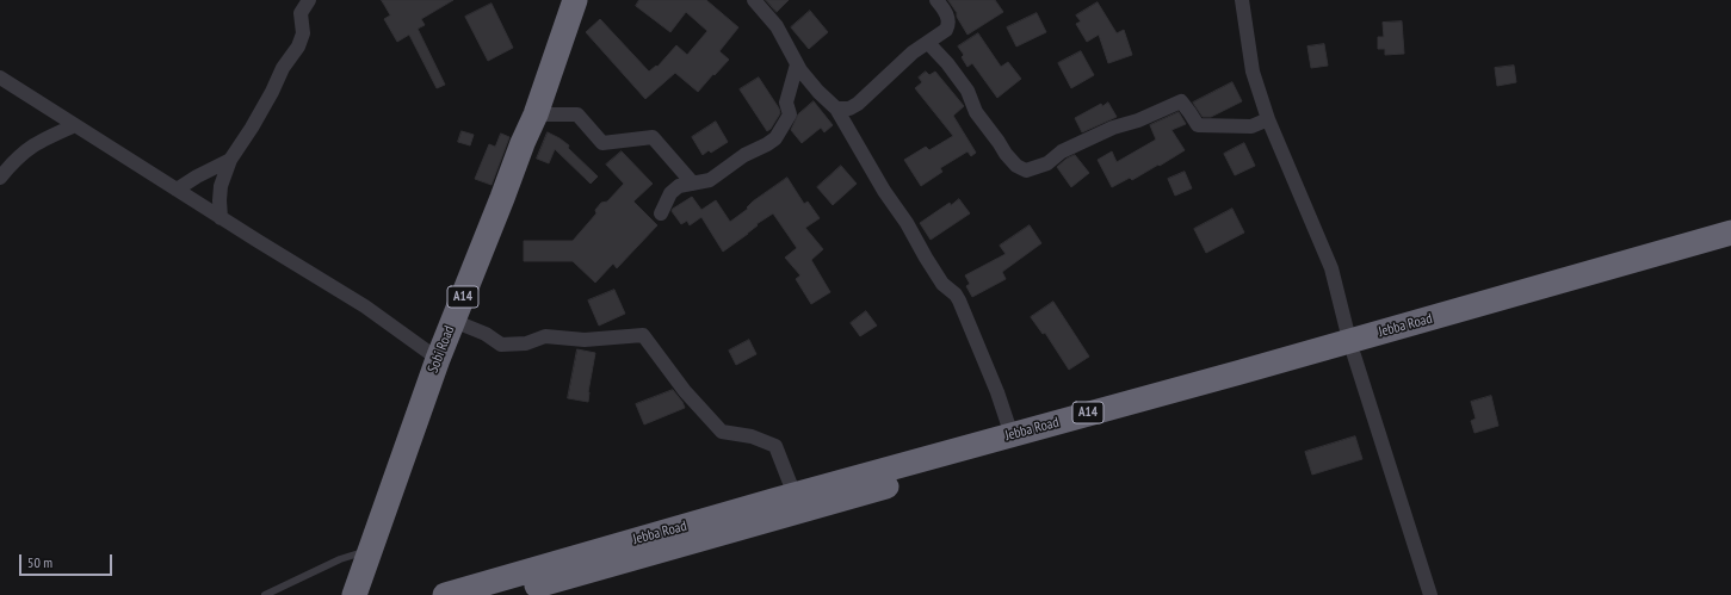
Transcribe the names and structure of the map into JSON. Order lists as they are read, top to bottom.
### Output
{
  "streets": {
    "highway": ["A14", "Jebba Road", "Sobi Road"]
  },
  "crossings": [
    ["A14", "Jebba Road"]
  ],
  "scale_bar": "50 m"
}
